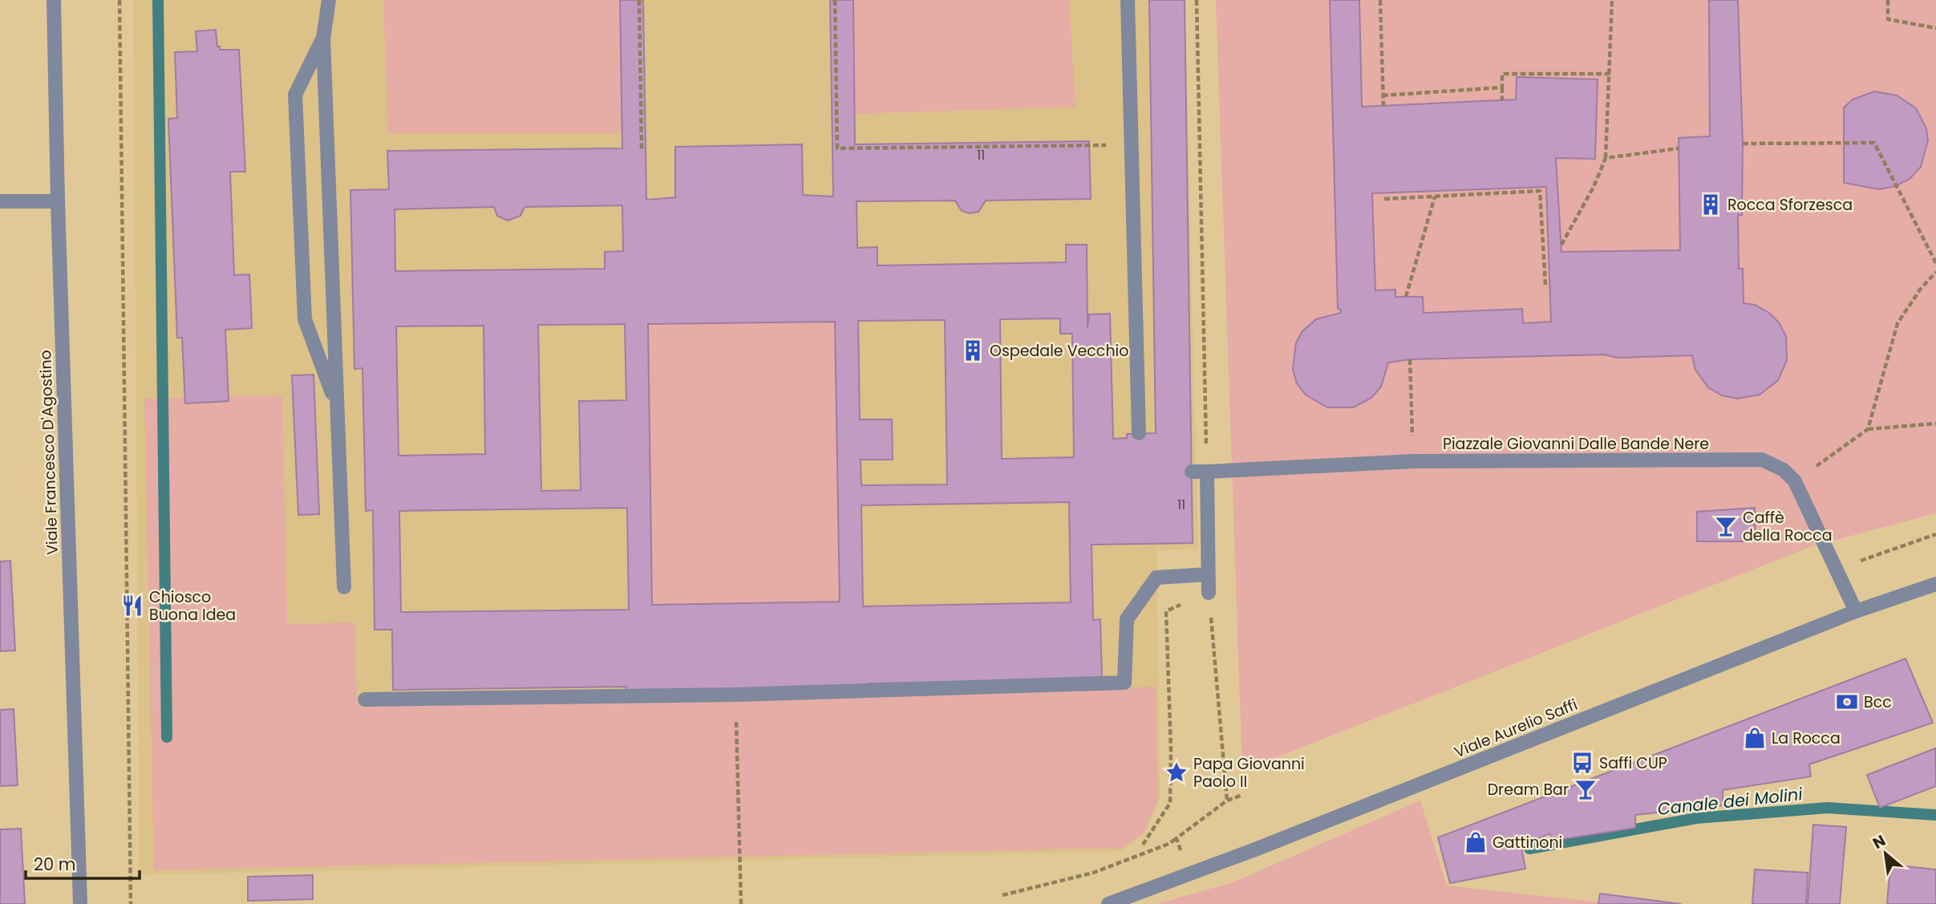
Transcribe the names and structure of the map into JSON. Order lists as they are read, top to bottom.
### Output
{
  "streets": {
    "street": ["Piazzale Giovanni Dalle Bande Nere", "Viale Francesco D'Agostino", "Viale Aurelio Saffi"]
  },
  "crossings": [
    ["Piazzale Giovanni Dalle Bande Nere", "Viale Aurelio Saffi"]
  ],
  "water": ["Canale dei Molini"],
  "places": {
    "building": ["Rocca Sforzesca", "Ospedale Vecchio"],
    "bar": ["Caffè della Rocca", "Dream Bar"],
    "restaurant": ["Chiosco Buona Idea"],
    "bank": ["Bcc"],
    "shop": ["La Rocca", "Gattinoni"],
    "bus stop": ["Saffi CUP"],
    "place": ["Papa Giovanni Paolo II"]
  },
  "house_numbers": ["11", "11"],
  "scale_bar": "20 m",
  "north": "top left"
}
